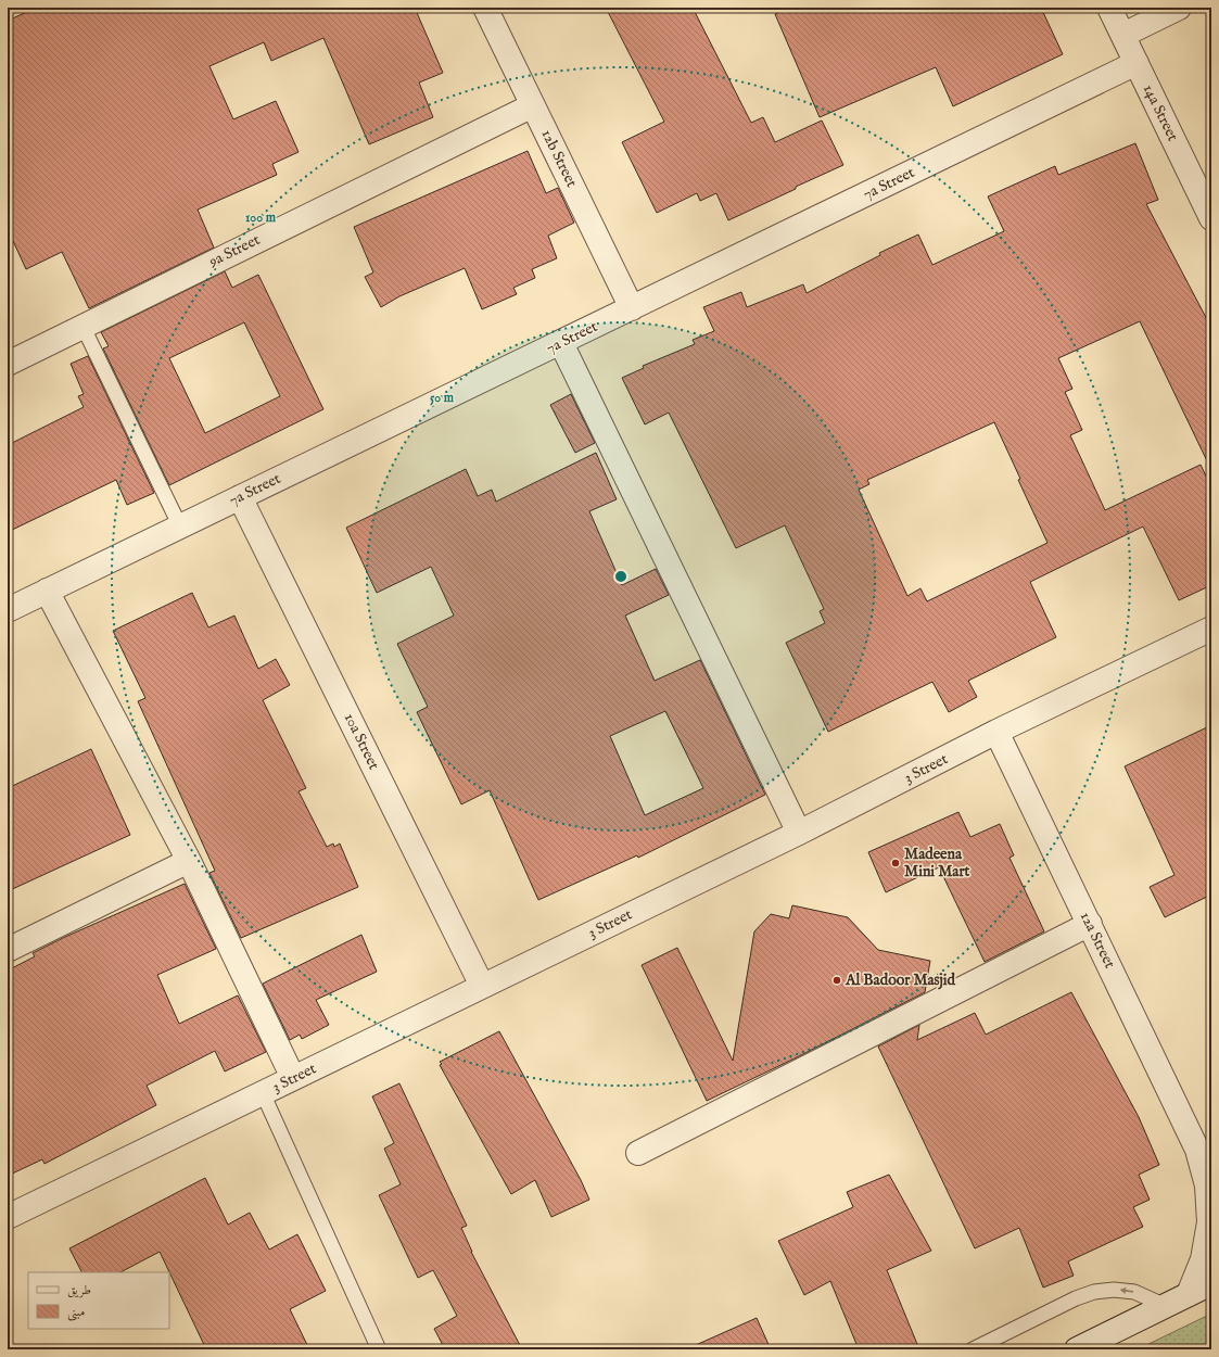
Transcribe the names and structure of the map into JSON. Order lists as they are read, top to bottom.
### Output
{
  "streets": {
    "street": [
      "14a Street",
      "12b Street",
      "7a Street",
      "9a Street",
      "10a Street",
      "3 Street",
      "12a Street"
    ]
  },
  "crossings": [
    ["14a Street", "7a Street"],
    ["12b Street", "7a Street"],
    ["12b Street", "9a Street"],
    ["7a Street", "10a Street"],
    ["10a Street", "3 Street"],
    ["3 Street", "12a Street"]
  ],
  "places": ["Madeena Mini Mart", "Al Badoor Masjid"],
  "legend": ["طريق", "مبنى"],
  "rings": ["100 m", "50 m"]
}
